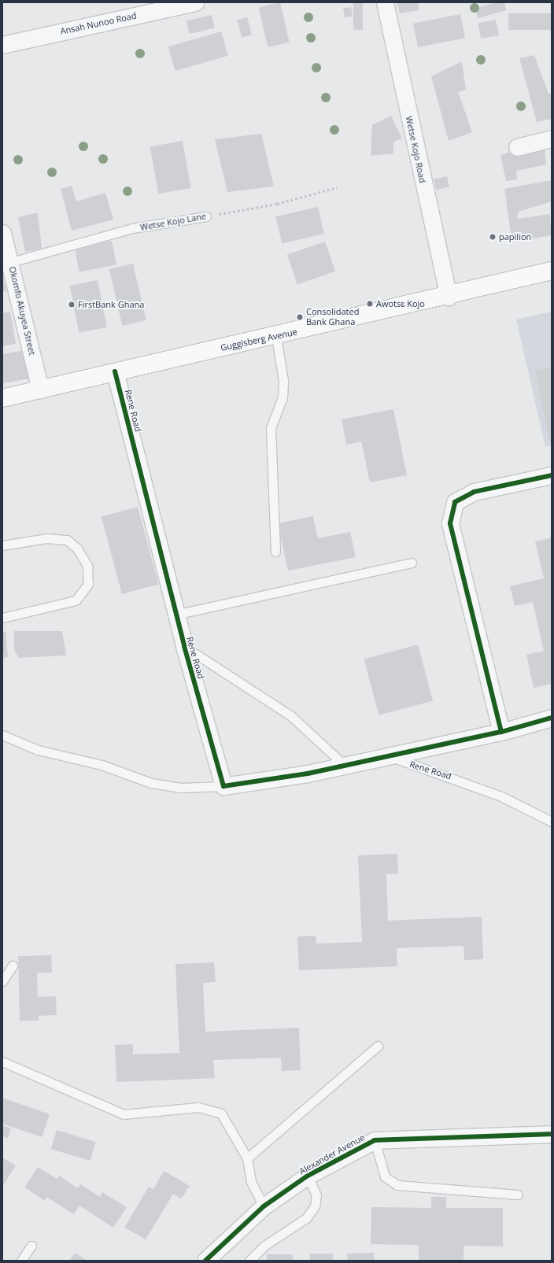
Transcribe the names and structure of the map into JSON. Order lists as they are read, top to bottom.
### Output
{
  "streets": {
    "main road": ["Guggisberg Avenue"],
    "street": [
      "Ansah Nunoo Road",
      "Wetse Kojo Road",
      "Okomfo Akuyea Street",
      "Rene Road",
      "Alexander Avenue"
    ],
    "lane": ["Wetse Kojo Lane"]
  },
  "crossings": [
    ["Wetse Kojo Road", "Guggisberg Avenue"],
    ["Wetse Kojo Lane", "Okomfo Akuyea Street"],
    ["Okomfo Akuyea Street", "Guggisberg Avenue"],
    ["Guggisberg Avenue", "Rene Road"]
  ],
  "places": [
    "papilion",
    "Awotsɛ Kojo",
    "FirstBank Ghana",
    "Consolidated Bank Ghana"
  ]
}
